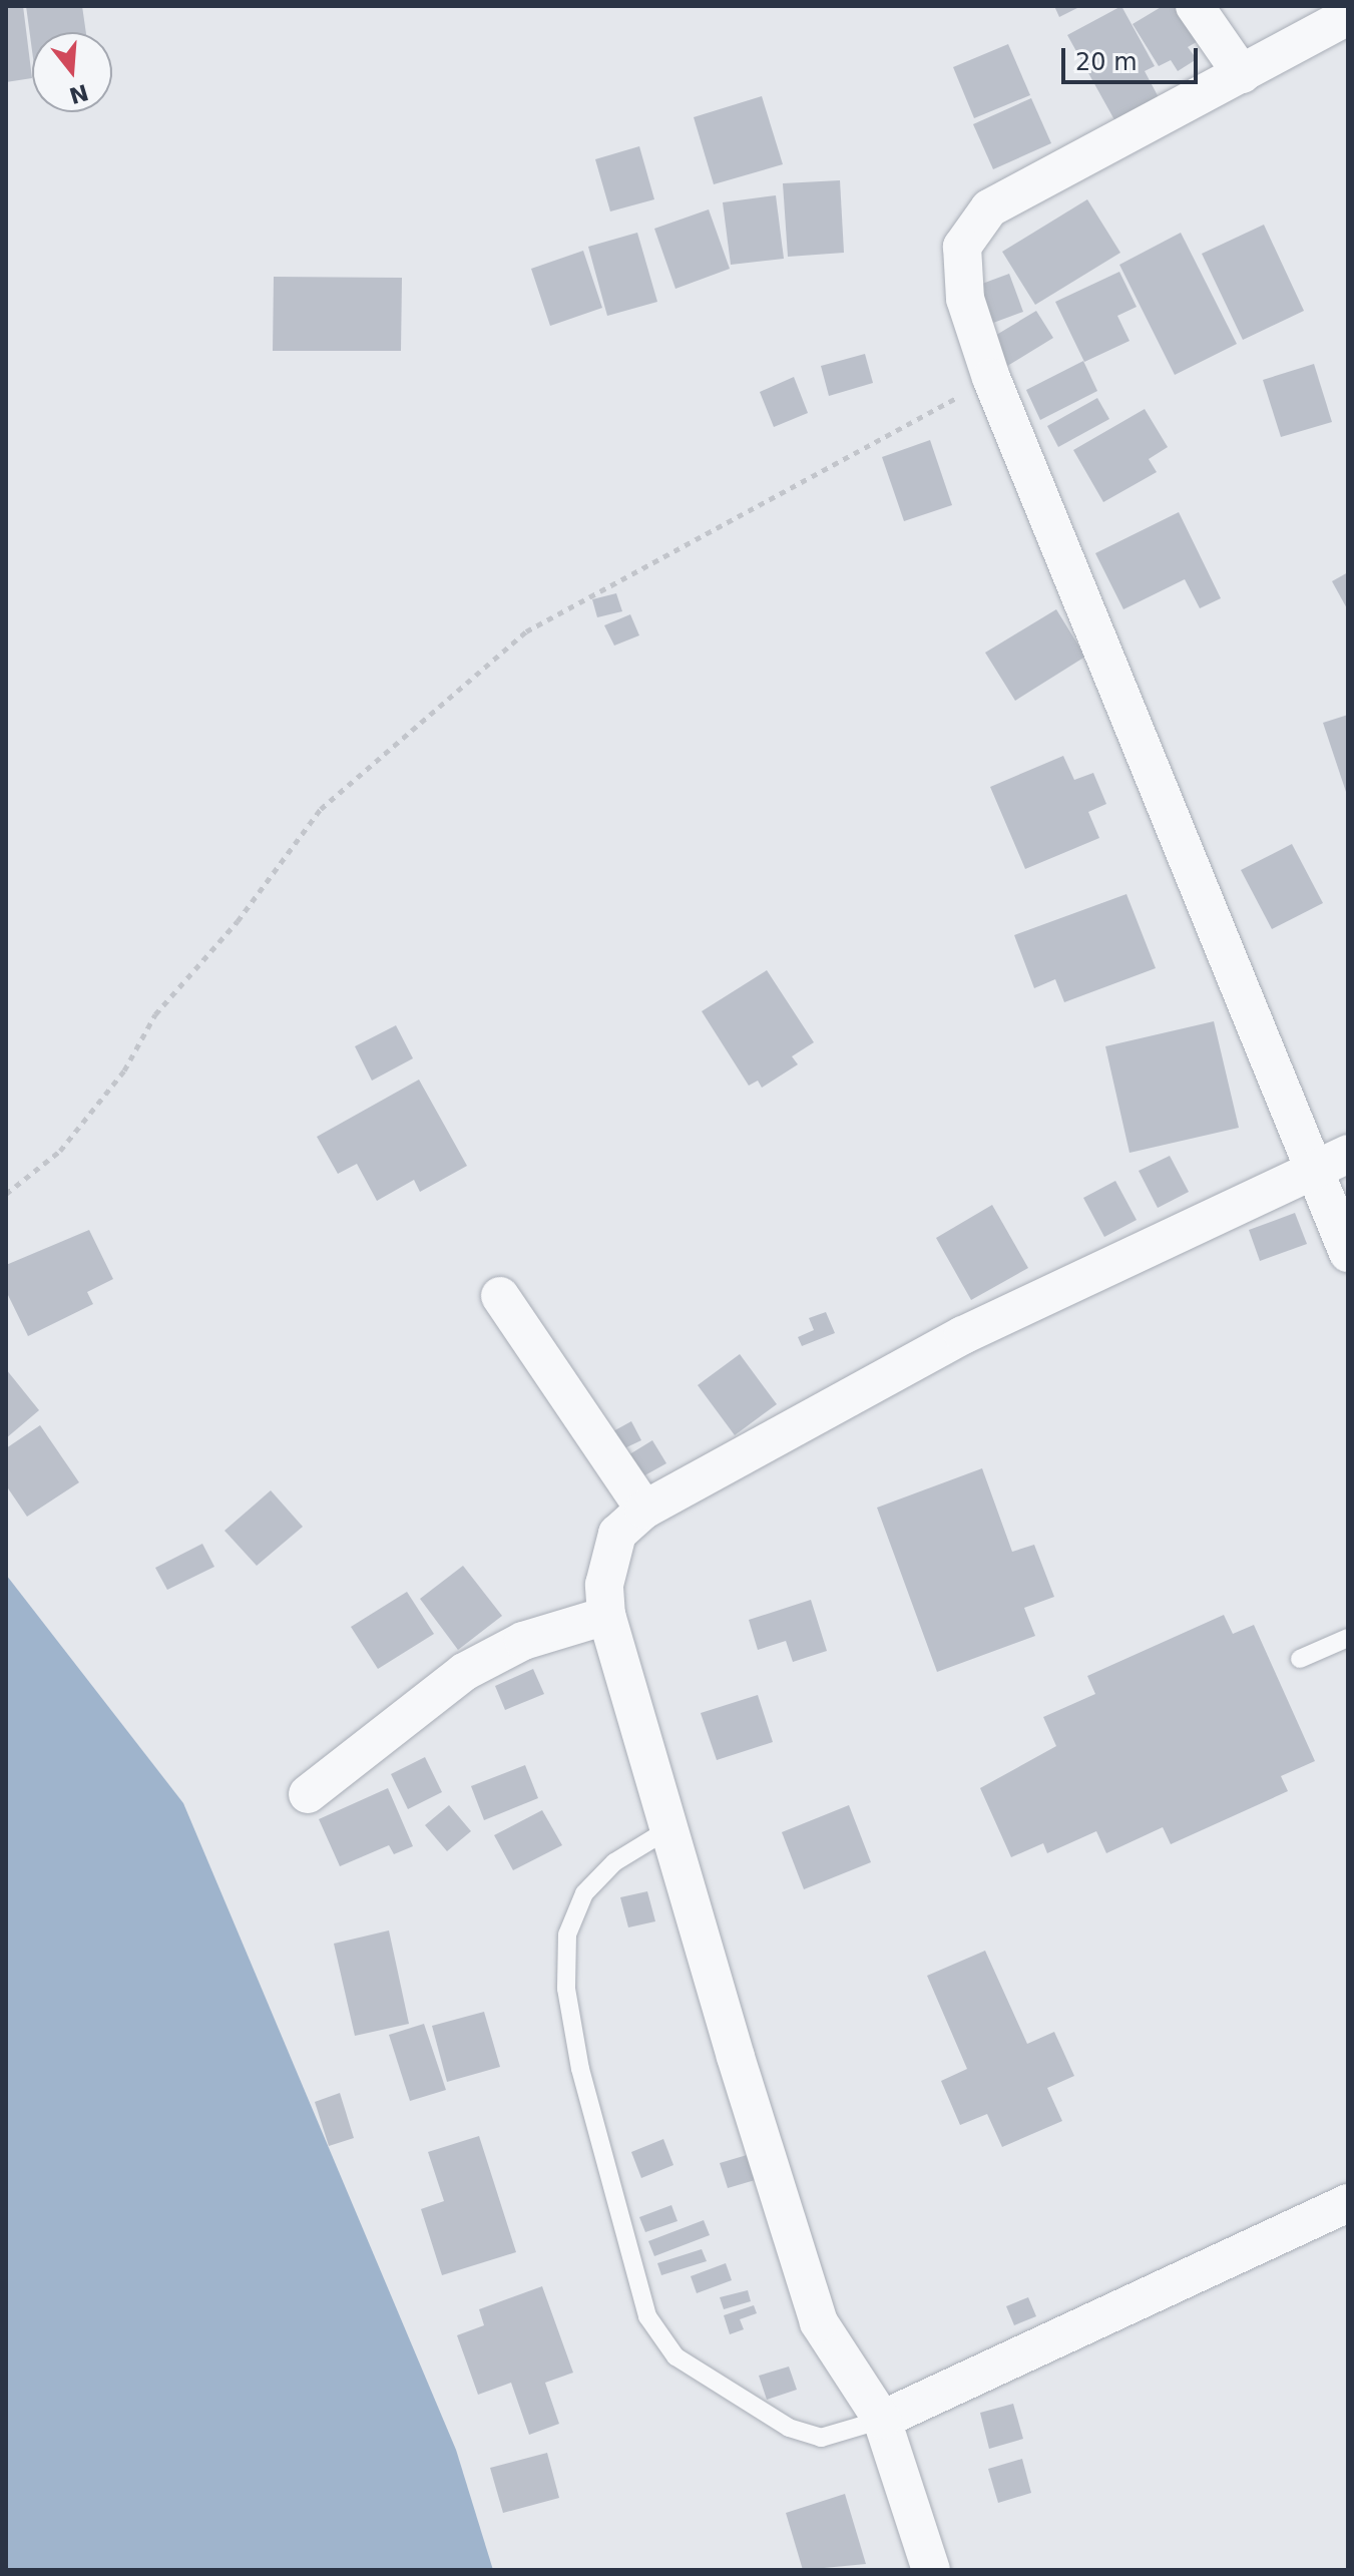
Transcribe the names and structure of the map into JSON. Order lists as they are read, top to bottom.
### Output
{
  "scale_bar": "20 m",
  "north": "bottom"
}
